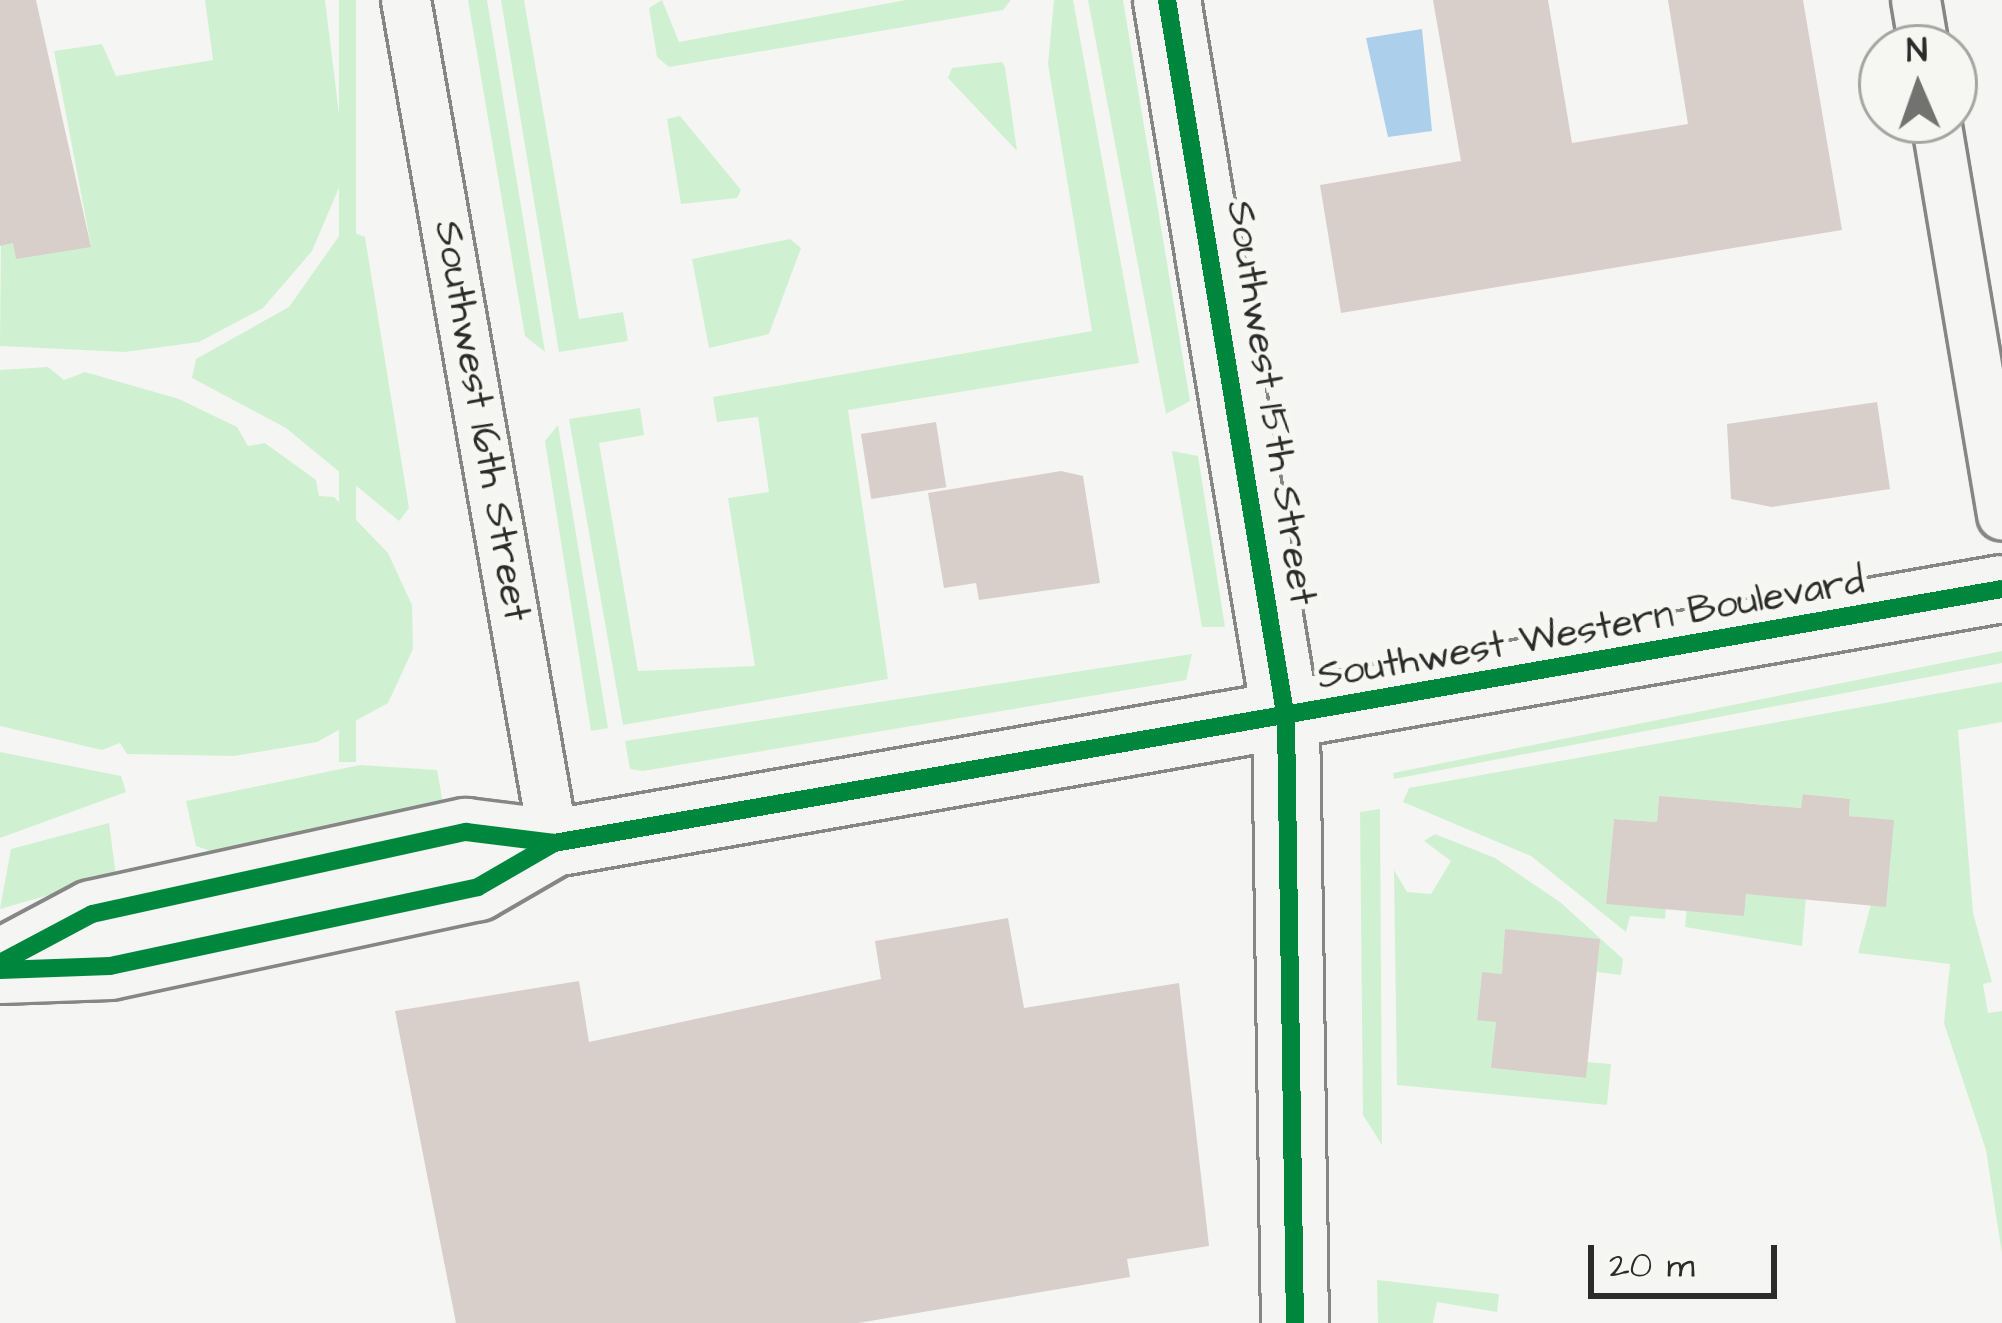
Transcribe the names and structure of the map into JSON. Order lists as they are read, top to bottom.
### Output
{
  "streets": {
    "main road": ["Southwest 15th Street", "Southwest Western Boulevard"],
    "street": ["Southwest 16th Street"]
  },
  "crossings": [
    ["Southwest 15th Street", "Southwest Western Boulevard"],
    ["Southwest 16th Street", "Southwest Western Boulevard"]
  ],
  "scale_bar": "20 m",
  "north": "top"
}
